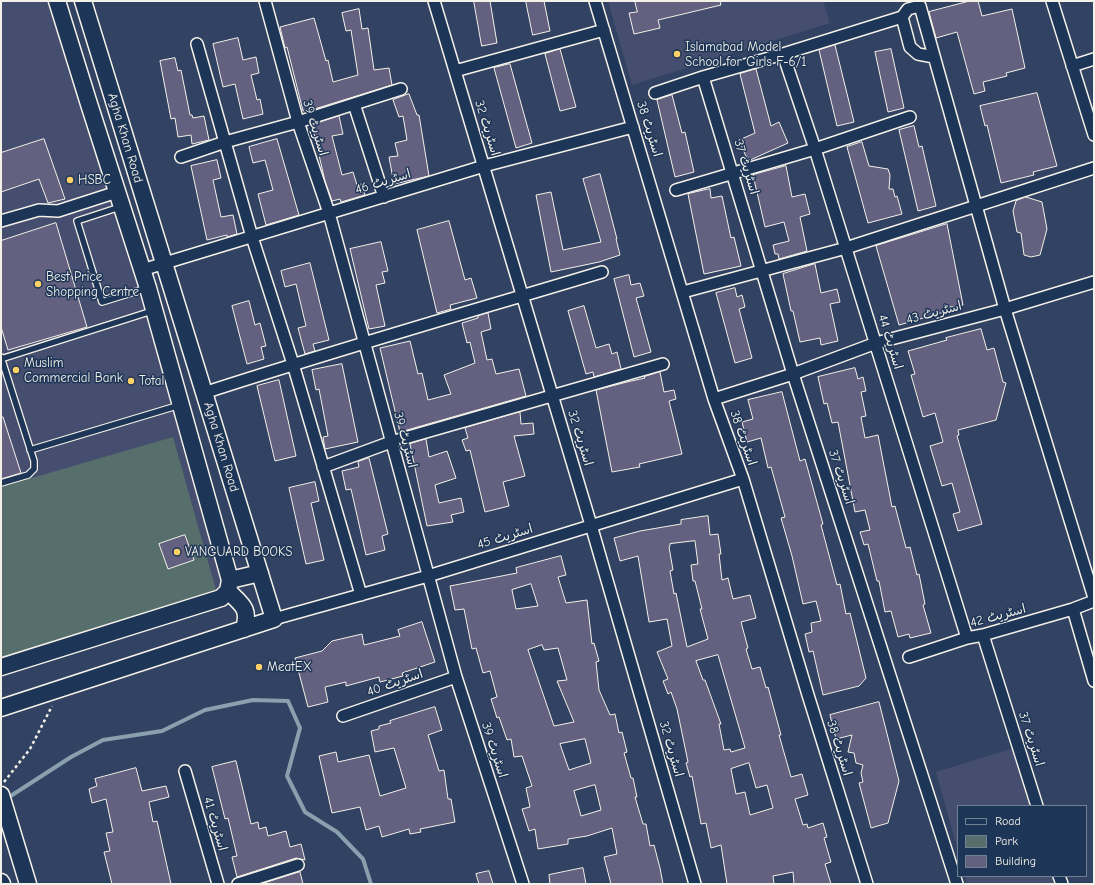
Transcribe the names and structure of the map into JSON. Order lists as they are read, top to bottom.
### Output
{
  "streets": {
    "street": [
      "اسٹریٹ 39",
      "اسٹریٹ 32",
      "اسٹریٹ 38",
      "Agha Khan Road",
      "اسٹریٹ 37",
      "اسٹریٹ 46",
      "اسٹریٹ 43",
      "اسٹریٹ 44",
      "اسٹریٹ 45",
      "اسٹریٹ 42",
      "اسٹریٹ 40",
      "اسٹریٹ 41"
    ]
  },
  "crossings": [
    ["اسٹریٹ 39", "اسٹریٹ 46"],
    ["اسٹریٹ 39", "اسٹریٹ 45"],
    ["اسٹریٹ 39", "اسٹریٹ 40"],
    ["اسٹریٹ 32", "اسٹریٹ 46"],
    ["اسٹریٹ 32", "اسٹریٹ 45"],
    ["اسٹریٹ 38", "اسٹریٹ 46"],
    ["اسٹریٹ 38", "اسٹریٹ 43"],
    ["اسٹریٹ 38", "اسٹریٹ 45"],
    ["Agha Khan Road", "اسٹریٹ 46"],
    ["Agha Khan Road", "اسٹریٹ 45"],
    ["اسٹریٹ 37", "اسٹریٹ 43"],
    ["اسٹریٹ 37", "اسٹریٹ 42"],
    ["اسٹریٹ 43", "اسٹریٹ 44"],
    ["اسٹریٹ 44", "اسٹریٹ 42"]
  ],
  "places": [
    "Islamabad Model School for Girls F-6/1",
    "HSBC",
    "Best Price Shopping Centre",
    "Muslim Commercial Bank",
    "Total",
    "VANGUARD BOOKS",
    "MeatEX"
  ],
  "legend": ["Road", "Park", "Building"]
}
